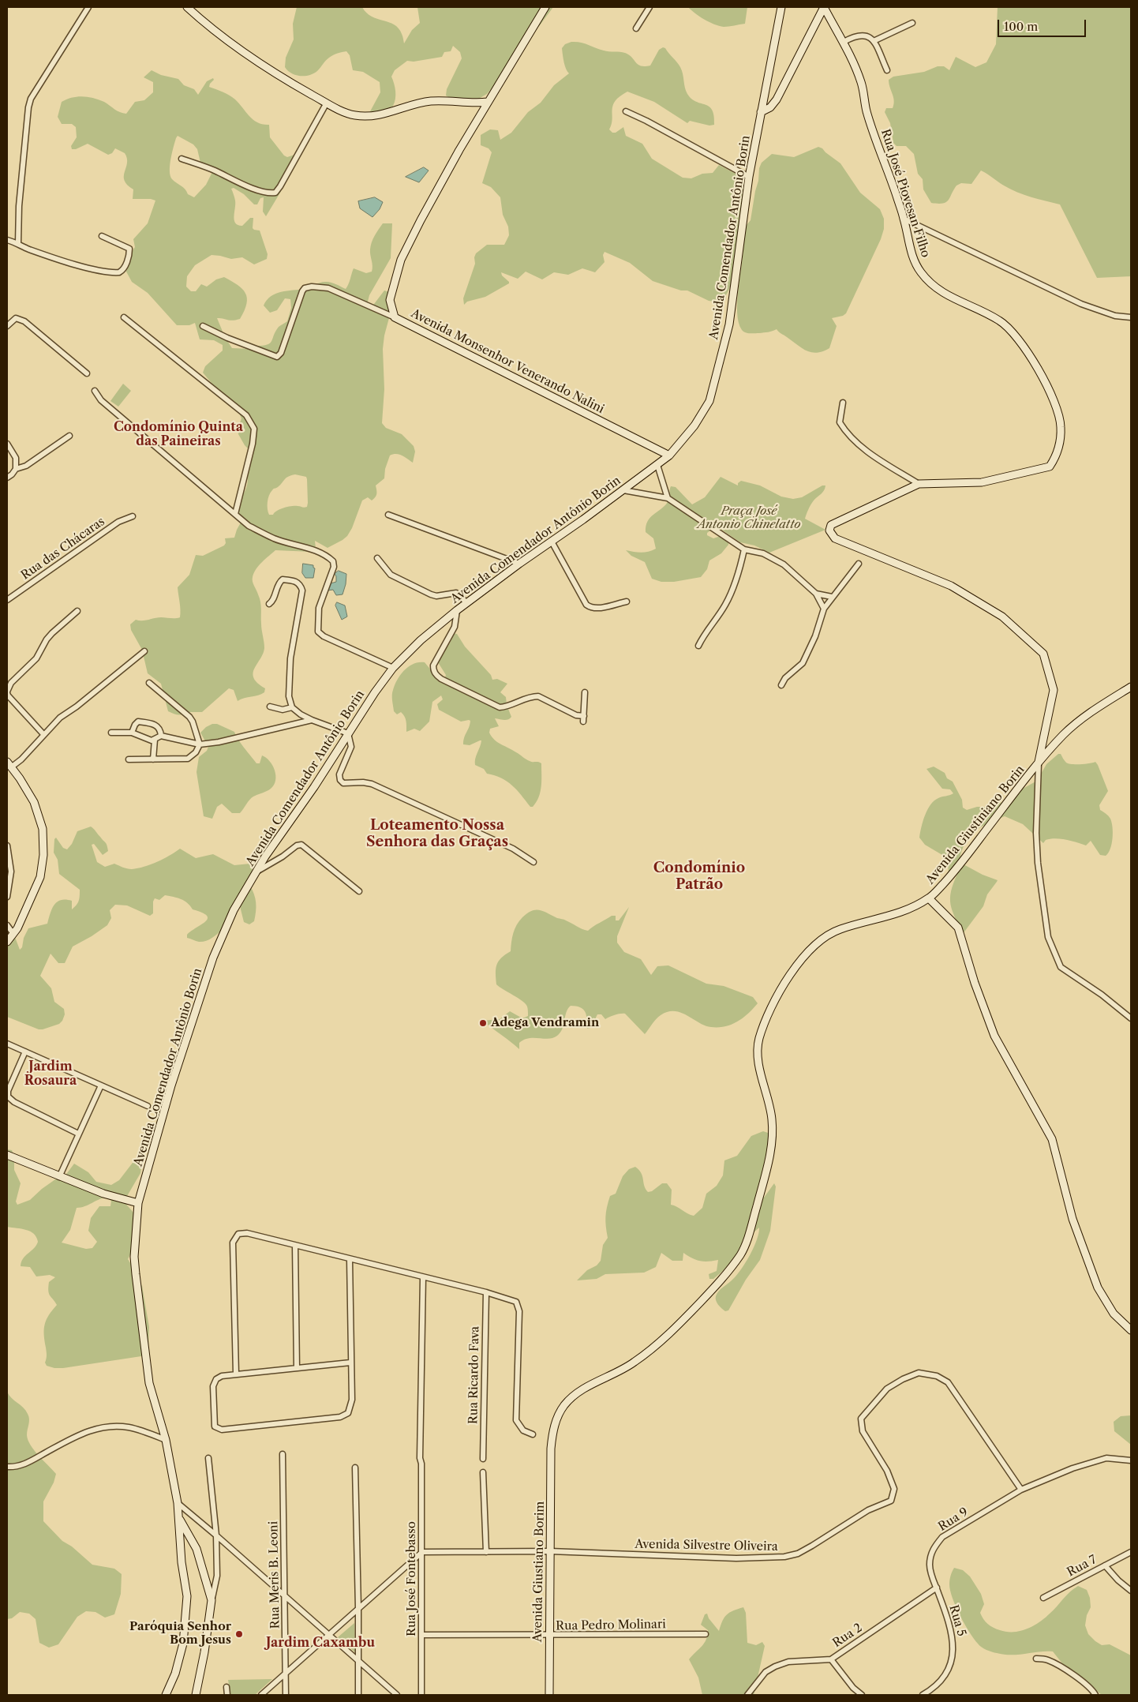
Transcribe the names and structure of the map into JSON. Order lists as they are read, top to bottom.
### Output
{
  "streets": {
    "street": [
      "Rua José Piovesan Filho",
      "Avenida Comendador Antônio Borin",
      "Avenida Monsenhor Venerando Nalini",
      "Rua das Chácaras",
      "Avenida Giustiniano Borin",
      "Rua Ricardo Fava",
      "Rua 9",
      "Avenida Silvestre Oliveira",
      "Rua 7",
      "Avenida Giustiano Borim",
      "Rua Meris B. Leoni",
      "Rua José Fontebasso",
      "Rua 5",
      "Rua Pedro Molinari",
      "Rua 2"
    ]
  },
  "crossings": [
    ["Rua José Piovesan Filho", "Avenida Giustiniano Borin"],
    ["Avenida Comendador Antônio Borin", "Avenida Monsenhor Venerando Nalini"],
    ["Avenida Giustiniano Borin", "Avenida Giustiano Borim"],
    ["Rua 9", "Avenida Silvestre Oliveira"],
    ["Rua 9", "Rua 5"],
    ["Rua 9", "Rua 2"],
    ["Avenida Silvestre Oliveira", "Avenida Giustiano Borim"],
    ["Avenida Silvestre Oliveira", "Rua José Fontebasso"],
    ["Avenida Giustiano Borim", "Rua Pedro Molinari"],
    ["Rua José Fontebasso", "Rua Pedro Molinari"],
    ["Rua 5", "Rua 2"]
  ],
  "districts": [
    "Condomínio Quinta das Paineiras",
    "Loteamento Nossa Senhora das Graças",
    "Condomínio Patrão",
    "Jardim Rosaura",
    "Jardim Caxambu"
  ],
  "parks": ["Praça José Antonio Chinelatto"],
  "places": ["Adega Vendramin", "Paróquia Senhor Bom Jesus"],
  "scale_bar": "100 m"
}
